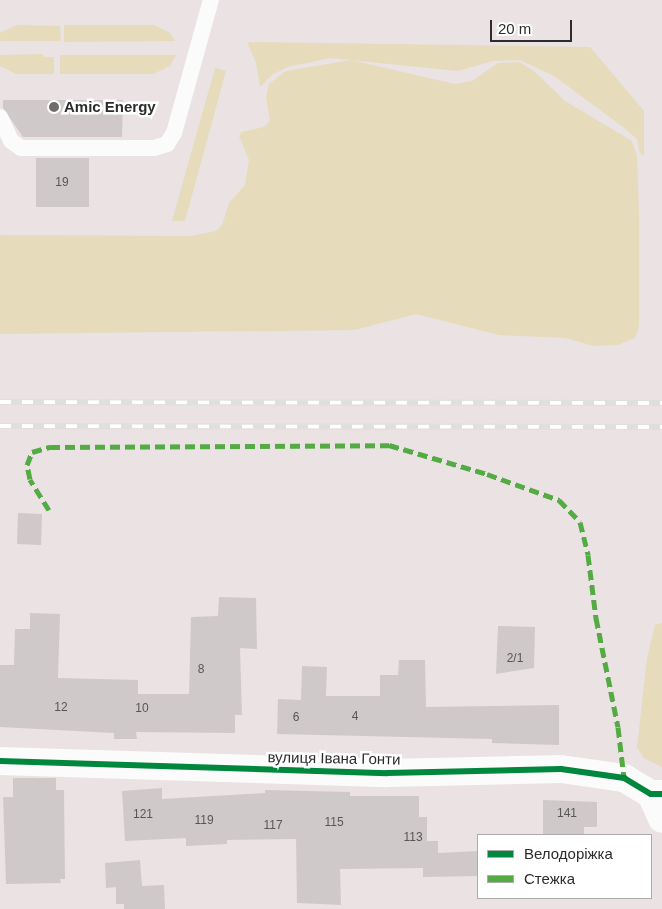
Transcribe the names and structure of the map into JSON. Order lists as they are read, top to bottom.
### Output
{
  "streets": {
    "street": ["вулиця Івана Гонти"]
  },
  "places": ["Amic Energy"],
  "house_numbers": [
    "19",
    "2/1",
    "8",
    "12",
    "10",
    "4",
    "6",
    "141",
    "121",
    "119",
    "115",
    "117",
    "113"
  ],
  "legend": ["Велодоріжка", "Стежка"],
  "scale_bar": "20 m"
}
